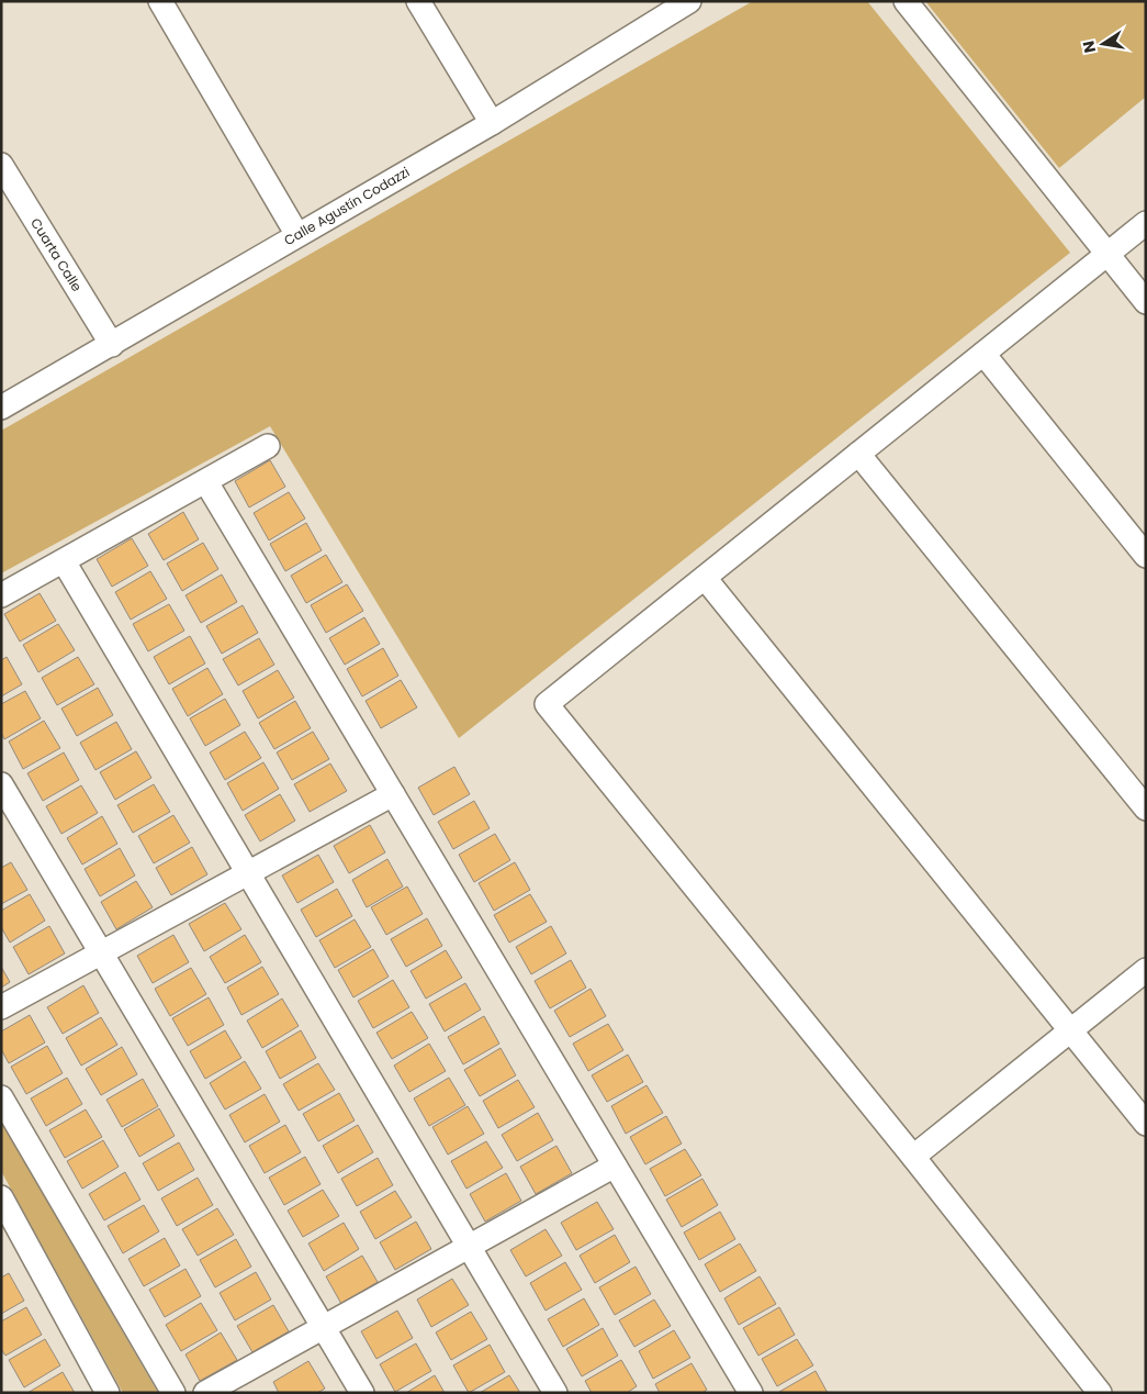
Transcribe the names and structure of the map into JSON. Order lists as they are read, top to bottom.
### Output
{
  "streets": {
    "street": ["Calle Agustín Codazzi", "Cuarta Calle"]
  },
  "crossings": [
    ["Calle Agustín Codazzi", "Cuarta Calle"]
  ],
  "north": "left"
}
